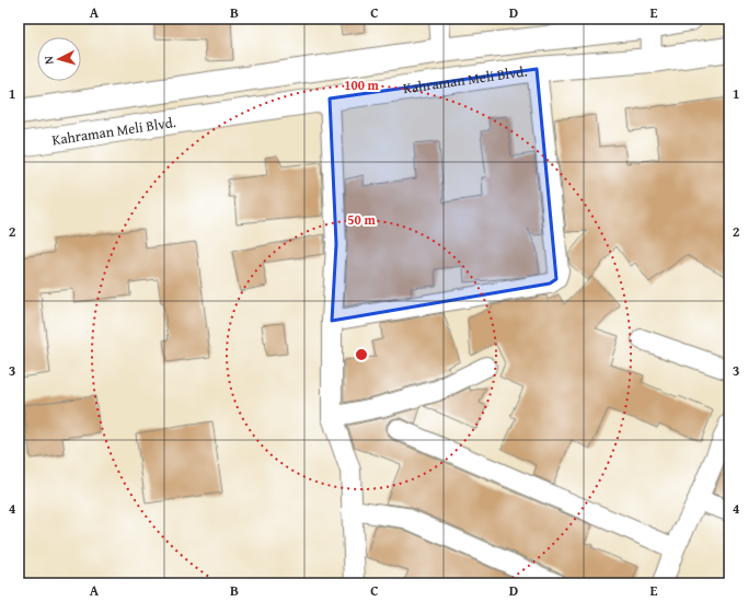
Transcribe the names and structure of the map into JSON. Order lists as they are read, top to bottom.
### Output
{
  "streets": {
    "highway": ["Kahraman Meli Blvd."]
  },
  "north": "left",
  "grid": {
    "columns": [
      "A",
      "B",
      "C",
      "D",
      "E"
    ],
    "rows": [
      "1",
      "2",
      "3",
      "4"
    ]
  },
  "rings": ["100 m", "50 m"]
}
